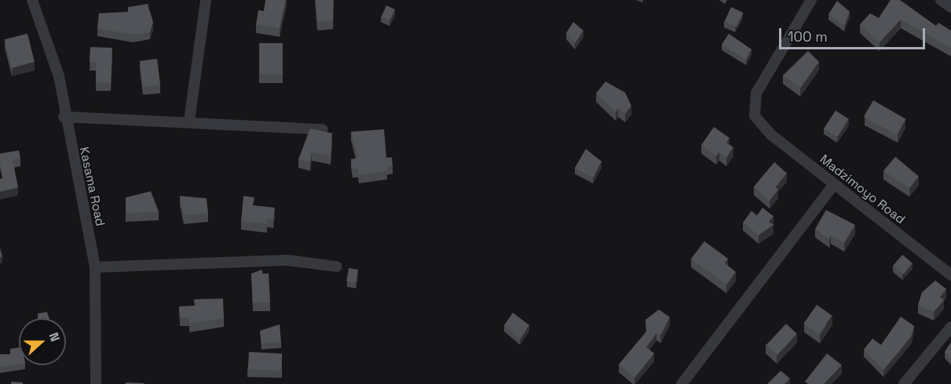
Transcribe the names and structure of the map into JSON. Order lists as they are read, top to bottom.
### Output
{
  "streets": {
    "street": ["Kasama Road", "Madzimoyo Road"]
  },
  "scale_bar": "100 m",
  "north": "right"
}
